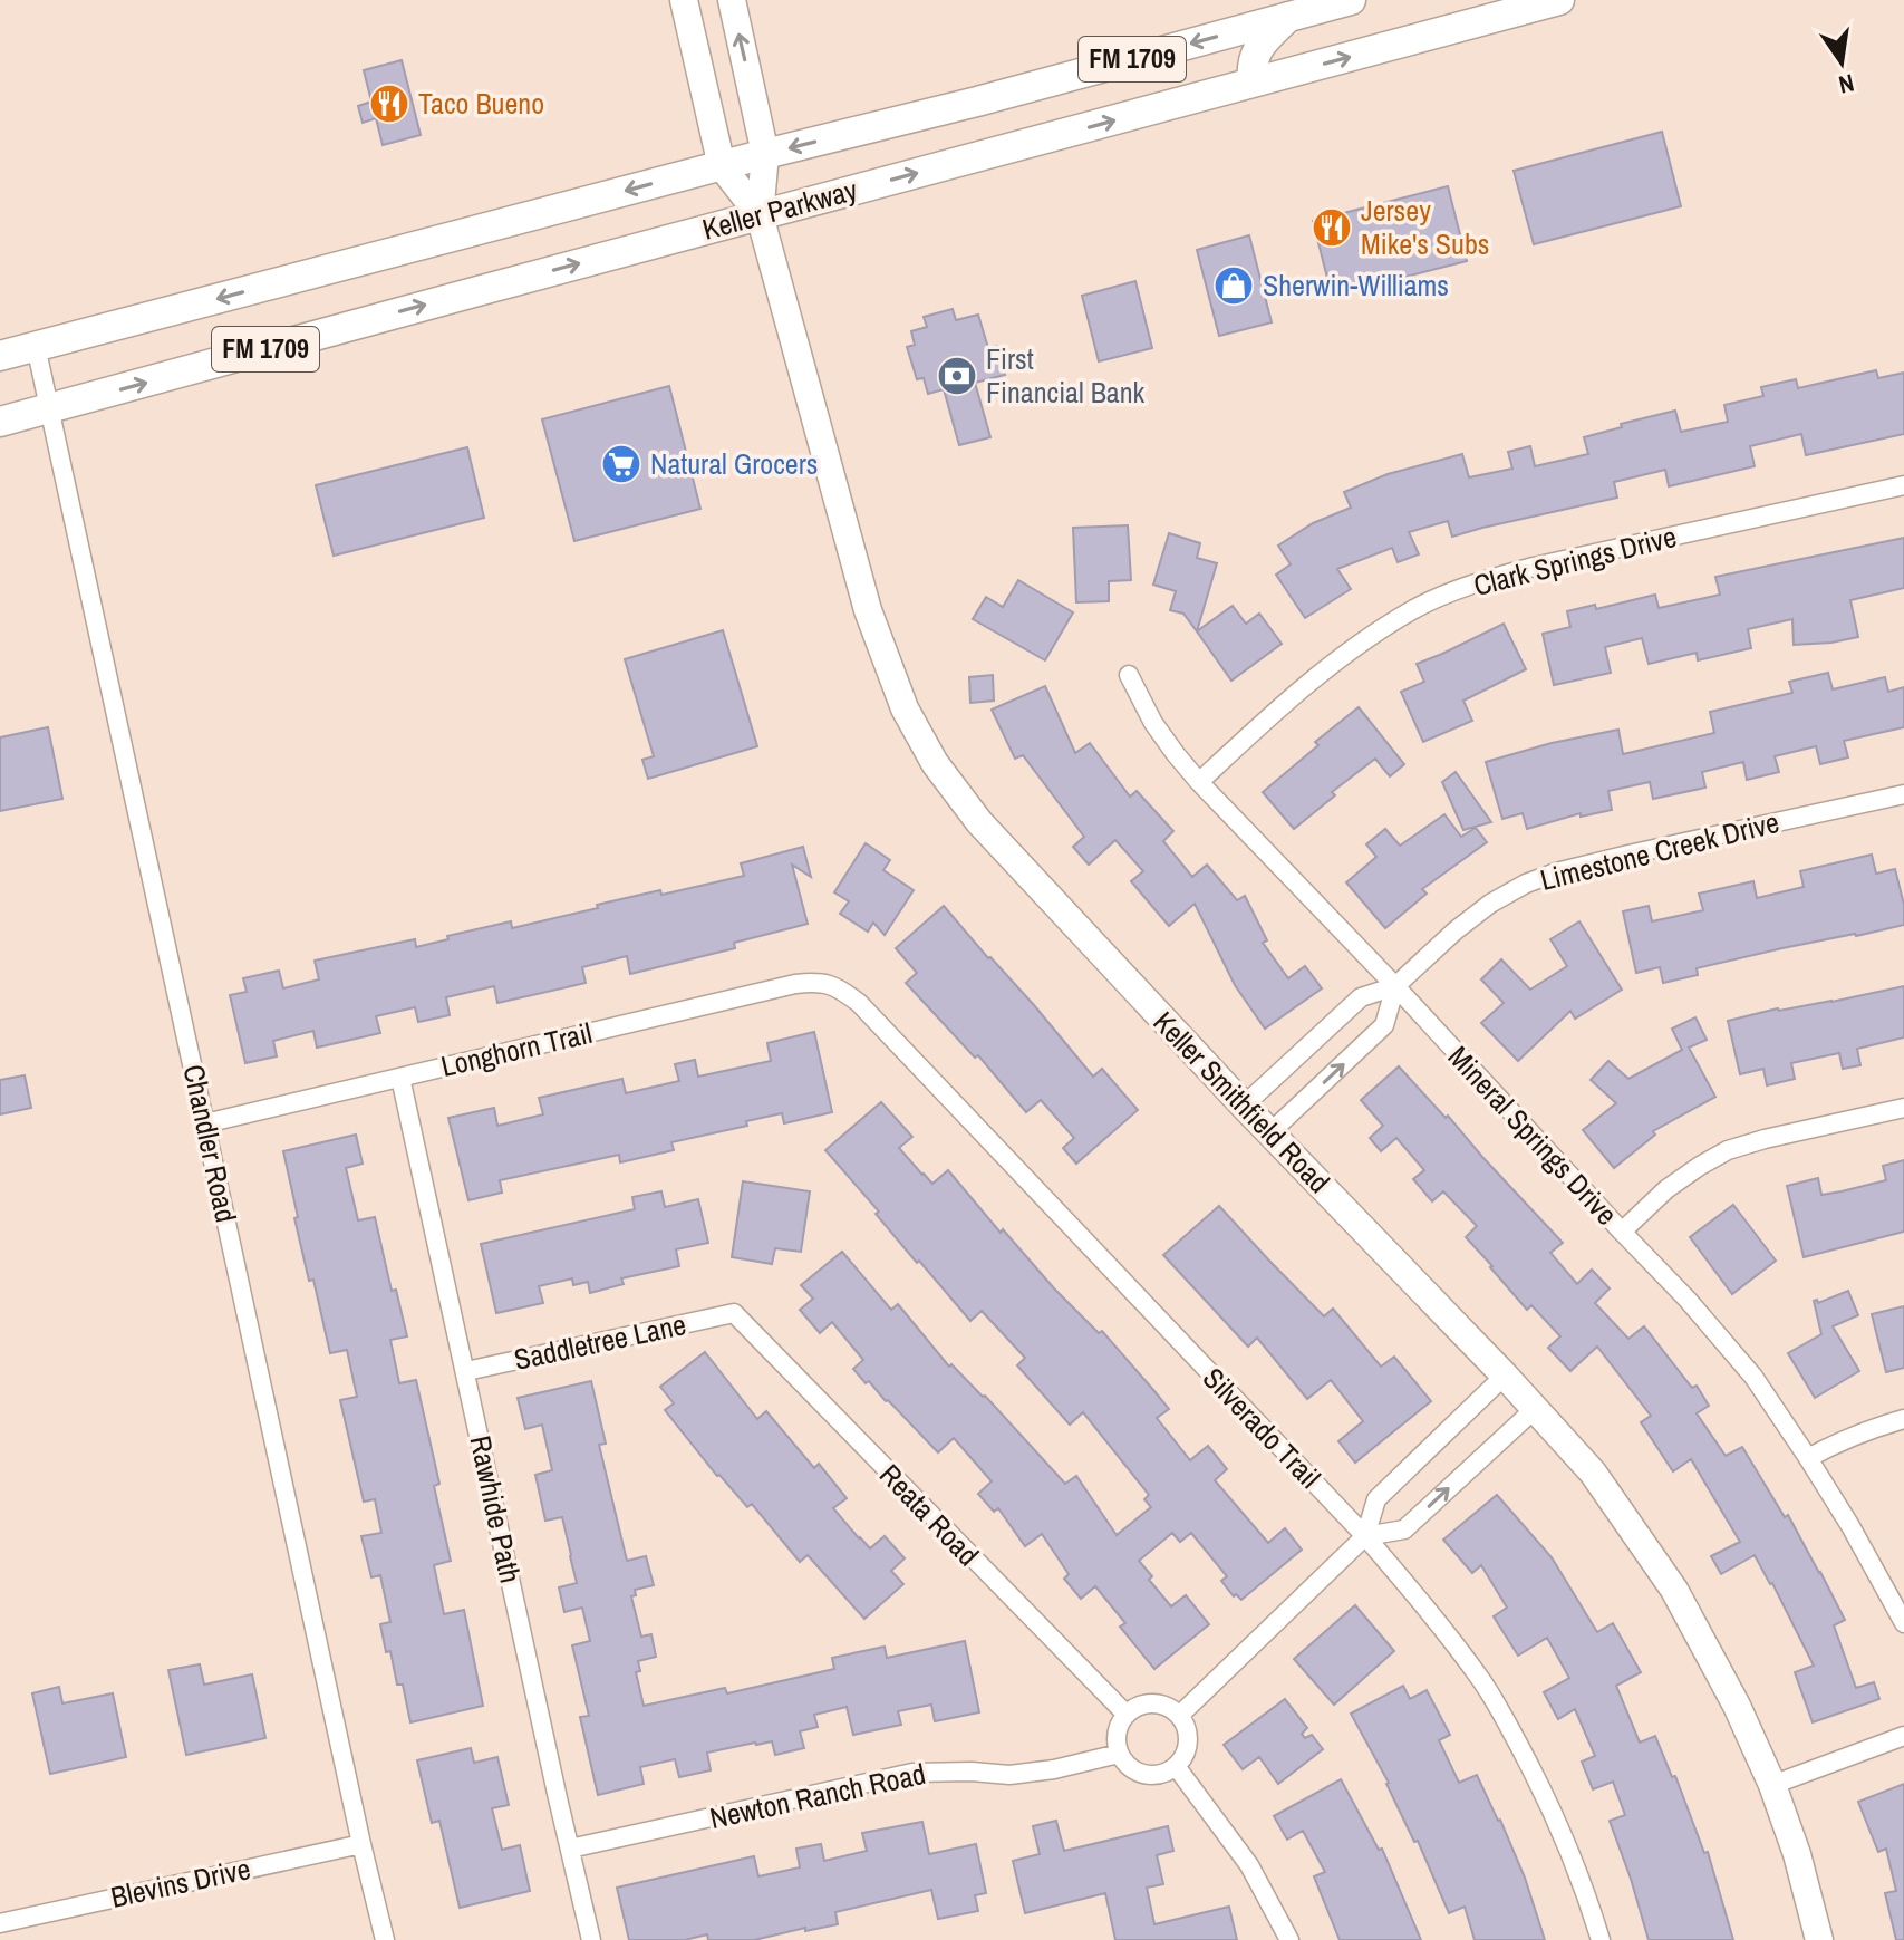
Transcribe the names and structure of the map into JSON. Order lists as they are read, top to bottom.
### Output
{
  "streets": {
    "main road": ["FM 1709", "Keller Parkway", "Keller Smithfield Road"],
    "street": [
      "Clark Springs Drive",
      "Limestone Creek Drive",
      "Longhorn Trail",
      "Mineral Springs Drive",
      "Chandler Road",
      "Saddletree Lane",
      "Silverado Trail",
      "Rawhide Path",
      "Reata Road",
      "Newton Ranch Road",
      "Blevins Drive"
    ]
  },
  "crossings": [
    ["Keller Parkway", "Keller Smithfield Road"],
    ["Keller Parkway", "Chandler Road"],
    ["Clark Springs Drive", "Mineral Springs Drive"],
    ["Limestone Creek Drive", "Keller Smithfield Road"],
    ["Limestone Creek Drive", "Mineral Springs Drive"],
    ["Longhorn Trail", "Chandler Road"],
    ["Longhorn Trail", "Silverado Trail"],
    ["Longhorn Trail", "Rawhide Path"],
    ["Chandler Road", "Blevins Drive"],
    ["Saddletree Lane", "Rawhide Path"],
    ["Saddletree Lane", "Reata Road"],
    ["Rawhide Path", "Newton Ranch Road"],
    ["Reata Road", "Newton Ranch Road"]
  ],
  "places": {
    "restaurant": ["Taco Bueno", "Jersey Mike's Subs"],
    "shop": ["Sherwin-Williams"],
    "bank": ["First Financial Bank"],
    "supermarket": ["Natural Grocers"]
  },
  "north": "bottom"
}
